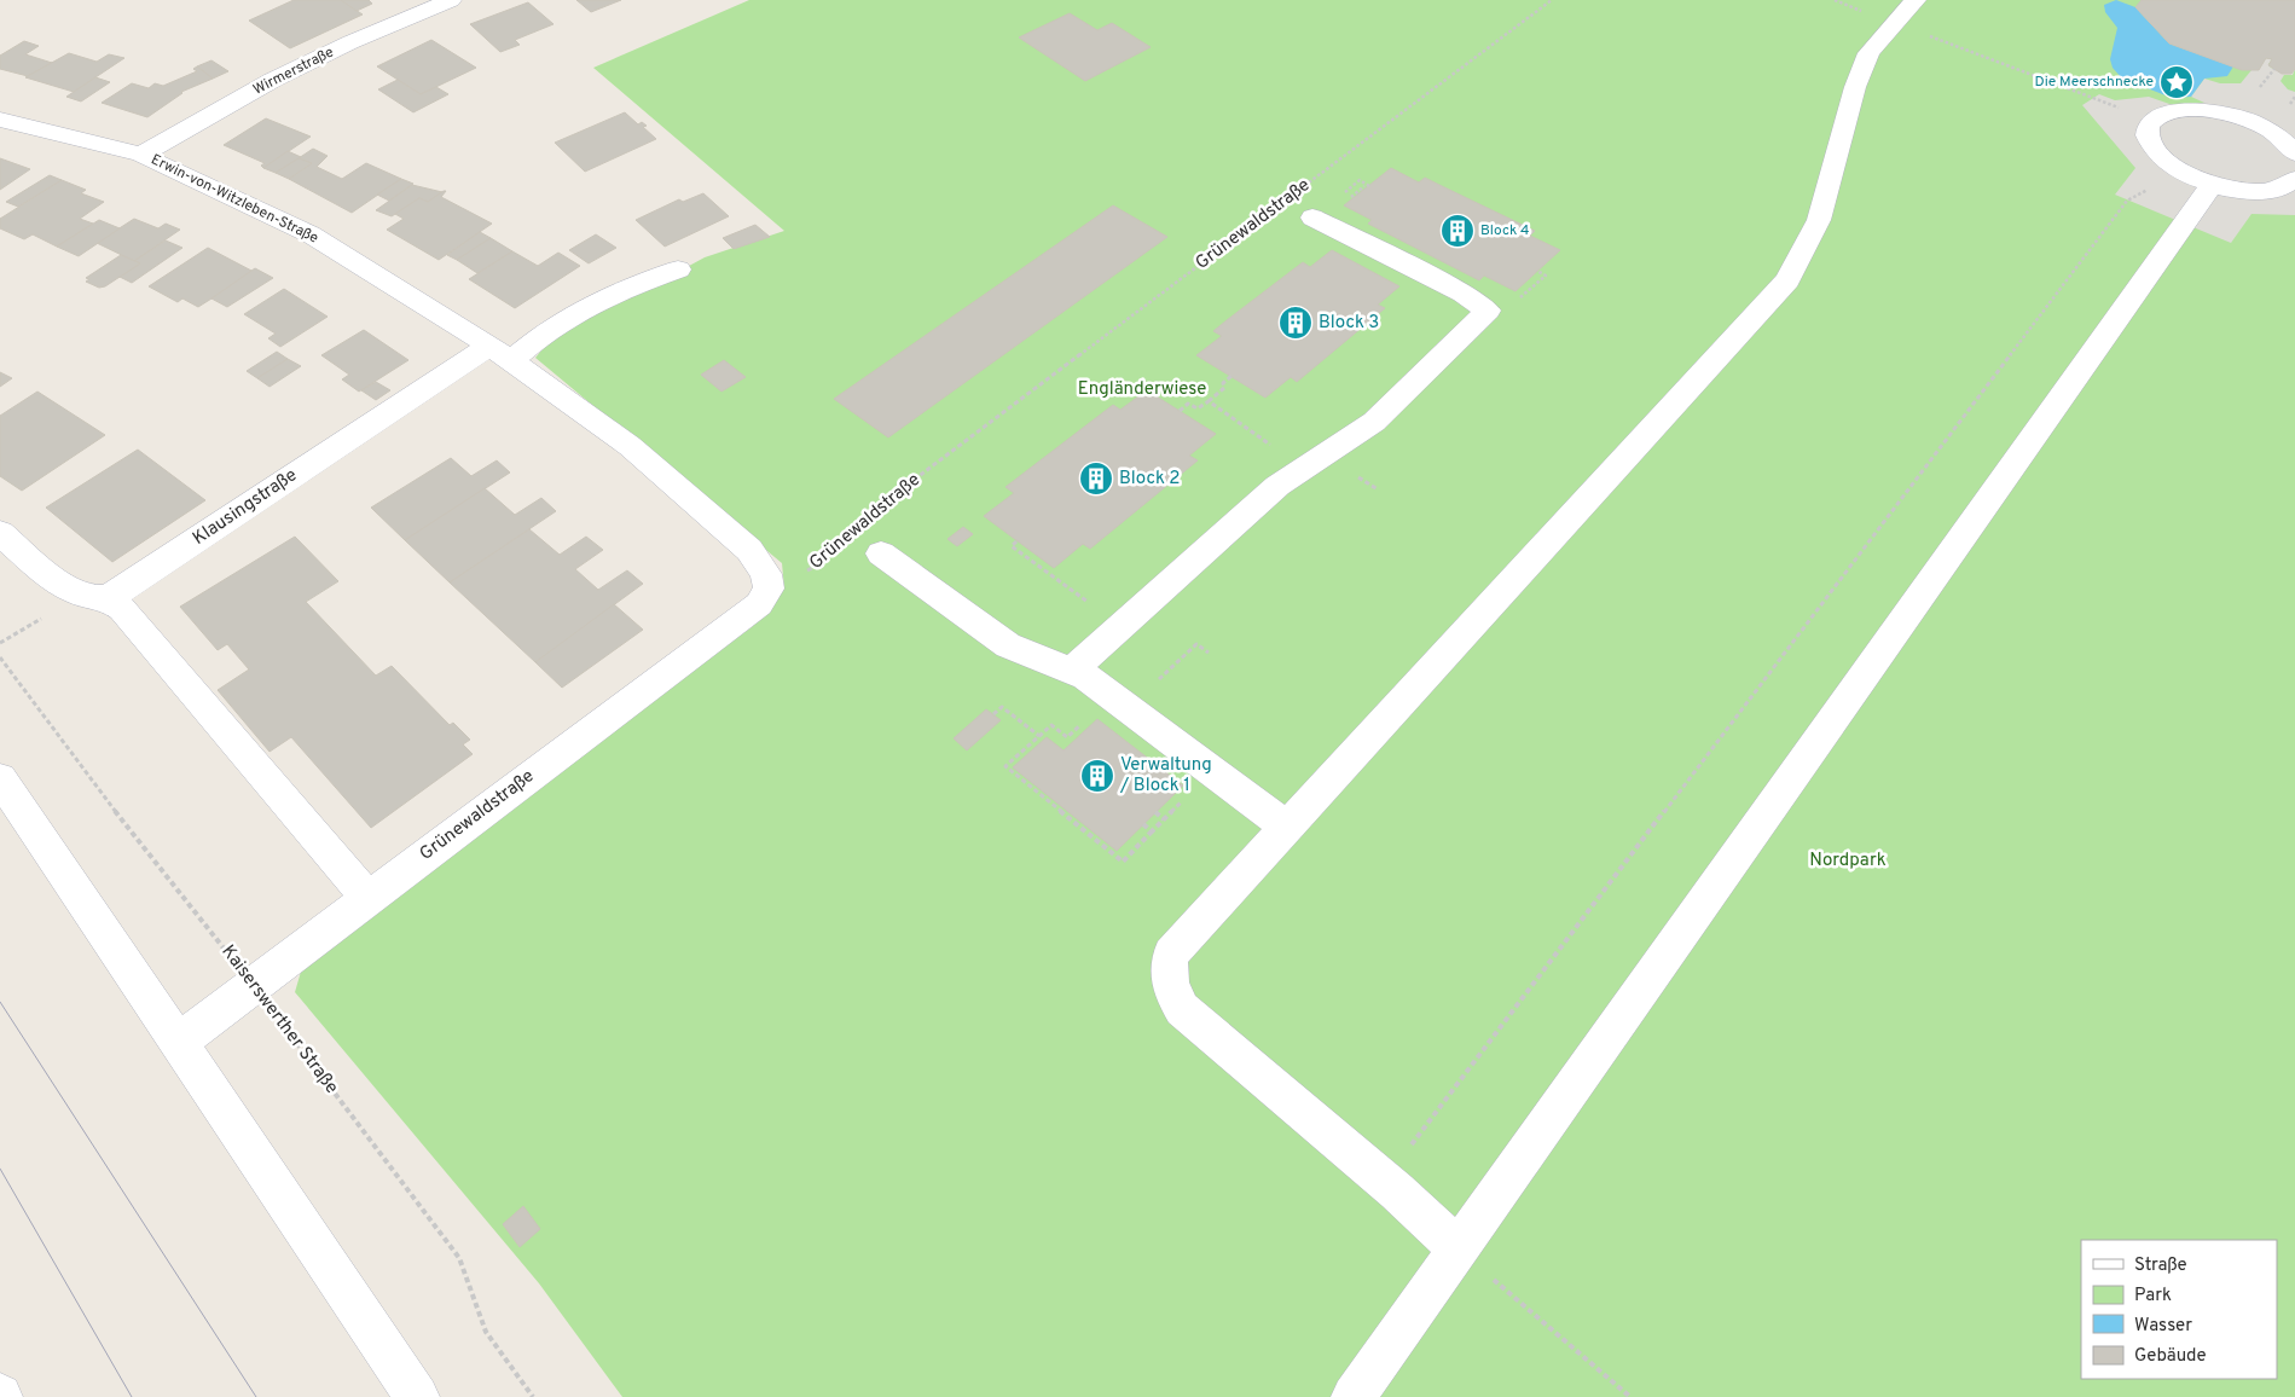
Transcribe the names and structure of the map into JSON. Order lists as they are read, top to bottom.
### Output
{
  "streets": {
    "street": [
      "Wirmerstraße",
      "Erwin-von-Witzleben-Straße",
      "Grünewaldstraße",
      "Klausingstraße"
    ],
    "path": ["Kaiserswerther Straße"]
  },
  "crossings": [
    ["Wirmerstraße", "Erwin-von-Witzleben-Straße"],
    ["Erwin-von-Witzleben-Straße", "Grünewaldstraße"],
    ["Erwin-von-Witzleben-Straße", "Klausingstraße"],
    ["Grünewaldstraße", "Kaiserswerther Straße"]
  ],
  "parks": ["Engländerwiese", "Nordpark"],
  "places": {
    "place": ["Die Meerschnecke"],
    "building": [
      "Block 4",
      "Block 3",
      "Block 2",
      "Verwaltung / Block 1"
    ]
  },
  "legend": [
    "Straße",
    "Park",
    "Wasser",
    "Gebäude"
  ]
}
